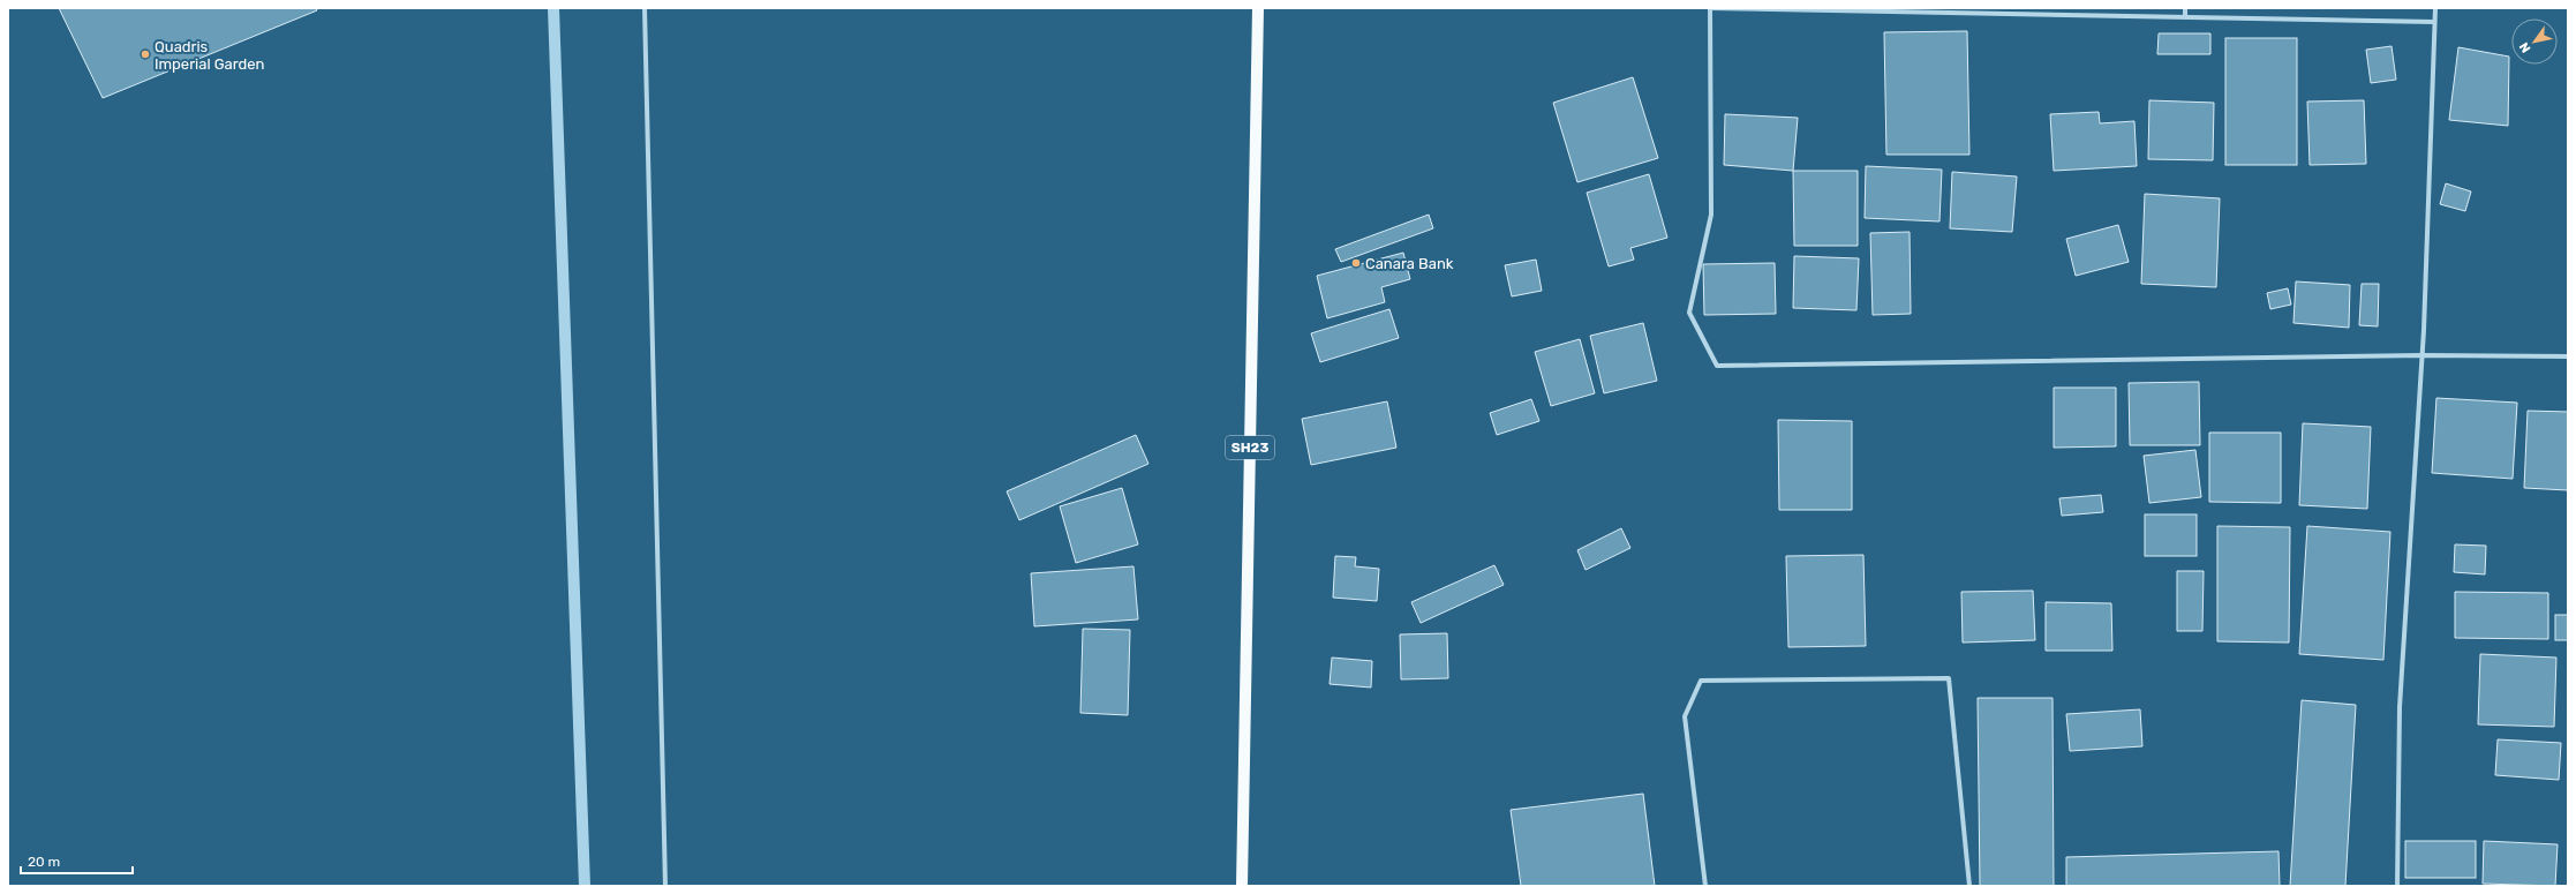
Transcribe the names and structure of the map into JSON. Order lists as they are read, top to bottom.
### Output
{
  "streets": {
    "main road": ["SH23"]
  },
  "places": ["Quadris Imperial Garden", "Canara Bank"],
  "scale_bar": "20 m",
  "north": "bottom left"
}
